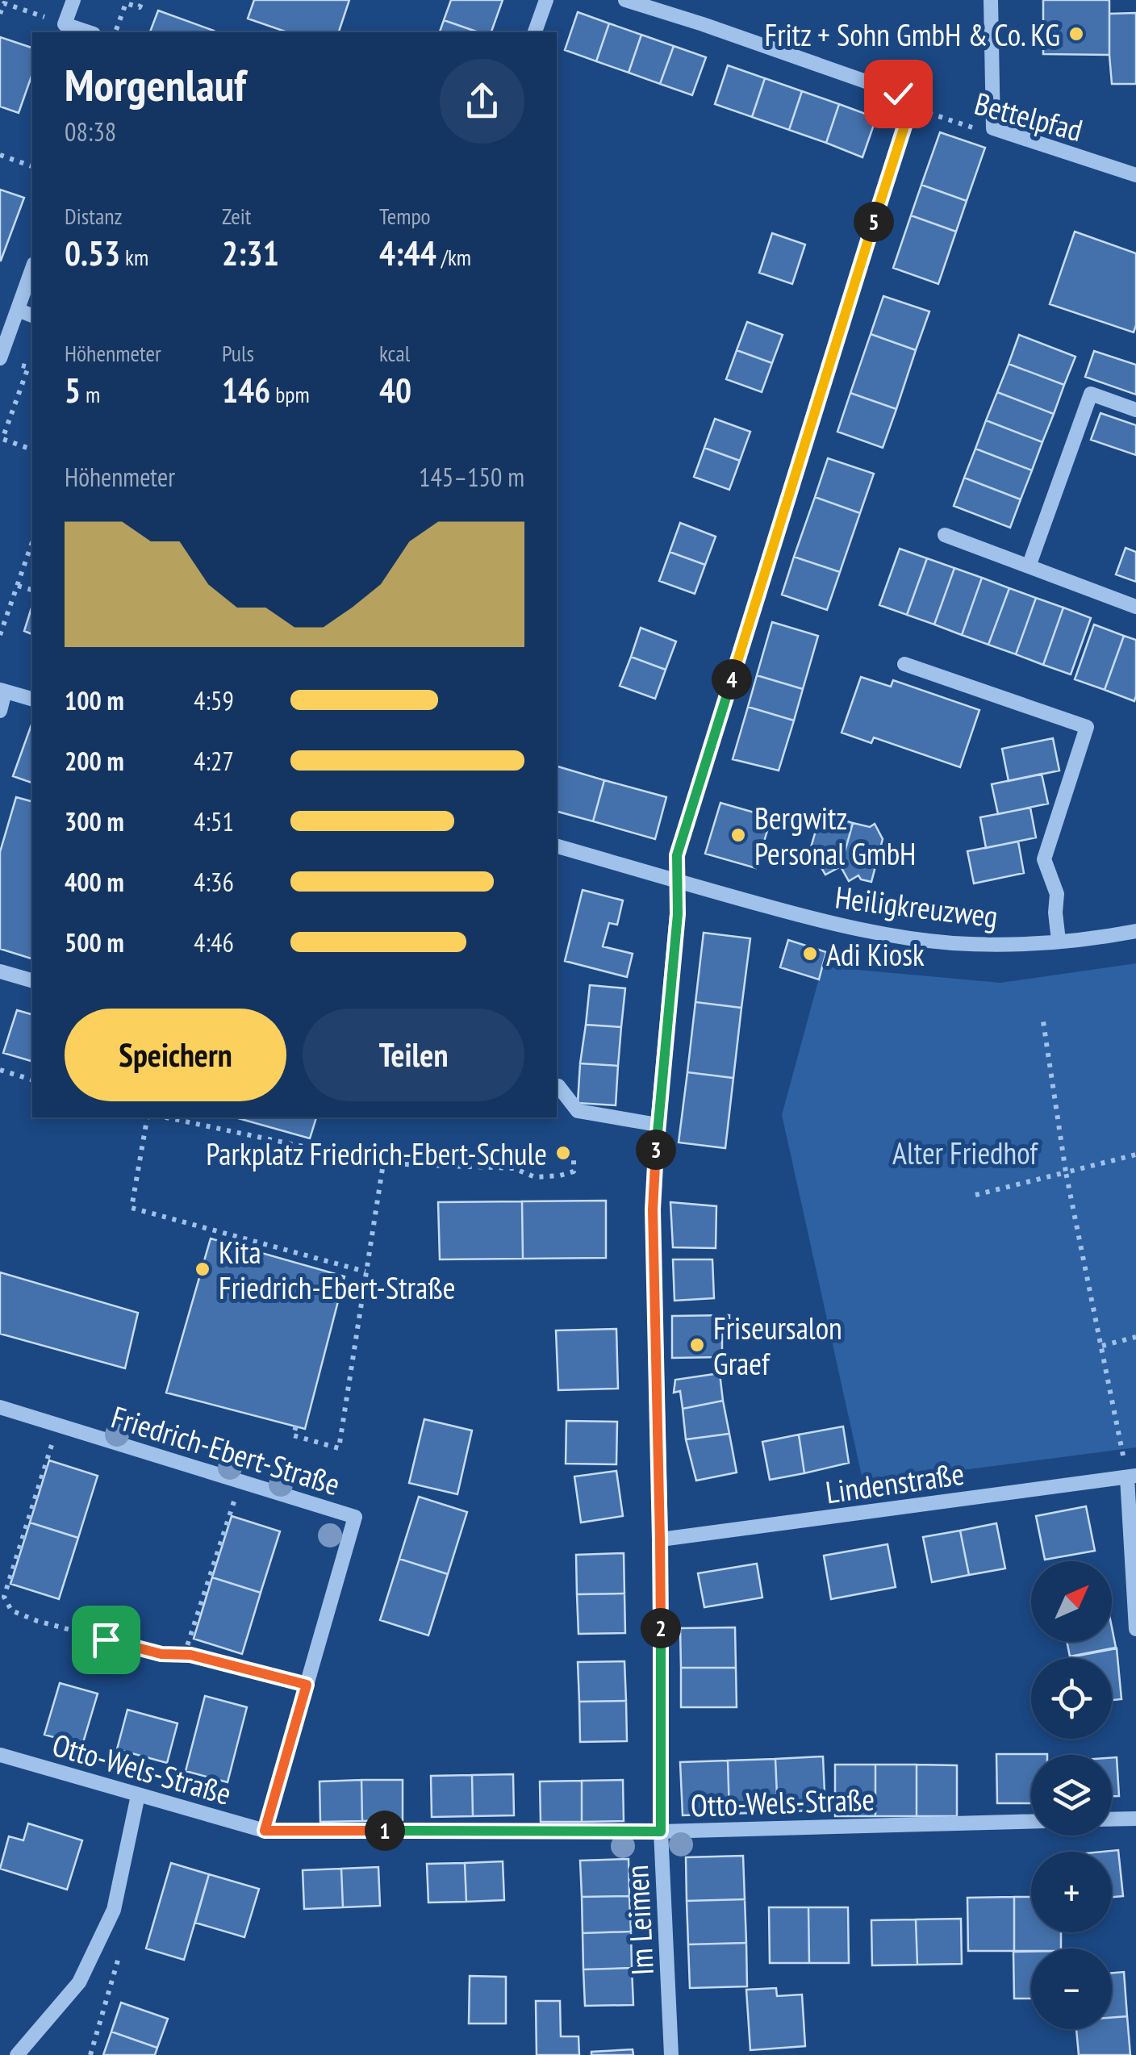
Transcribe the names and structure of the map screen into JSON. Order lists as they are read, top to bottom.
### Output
{
  "streets": {
    "street": [
      "Bettelpfad",
      "Heiligkreuzweg",
      "Friedrich-Ebert-Straße",
      "Lindenstraße",
      "Otto-Wels-Straße",
      "Im Leimen"
    ]
  },
  "crossings": [
    ["Bettelpfad", "Im Leimen"],
    ["Heiligkreuzweg", "Im Leimen"],
    ["Friedrich-Ebert-Straße", "Otto-Wels-Straße"],
    ["Lindenstraße", "Im Leimen"],
    ["Otto-Wels-Straße", "Im Leimen"]
  ],
  "parks": ["Alter Friedhof"],
  "places": [
    "Fritz + Sohn GmbH & Co. KG",
    "Bergwitz Personal GmbH",
    "Adi Kiosk",
    "Parkplatz Friedrich-Ebert-Schule",
    "Kita Friedrich-Ebert-Straße",
    "Friseursalon Graef"
  ],
  "north": "top right",
  "page": {
    "heading": ["Morgenlauf", "08:38"],
    "stats": [
      ["Distanz", "0.53 km"],
      ["Zeit", "2:31"],
      ["Tempo", "4:44 /km"],
      ["Höhenmeter", "5 m"],
      ["Puls", "146 bpm"],
      ["kcal", "40"]
    ],
    "pins": [
      "5",
      "4",
      "3",
      "2",
      "1"
    ],
    "chart": ["Höhenmeter", "145–150 m"],
    "list": [
      {
        "name": "100 m",
        "note": "4:59"
      },
      {
        "name": "200 m",
        "note": "4:27"
      },
      {
        "name": "300 m",
        "note": "4:51"
      },
      {
        "name": "400 m",
        "note": "4:36"
      },
      {
        "name": "500 m",
        "note": "4:46"
      }
    ],
    "buttons": ["Speichern", "Teilen"],
    "map_buttons": ["+", "−"]
  }
}
